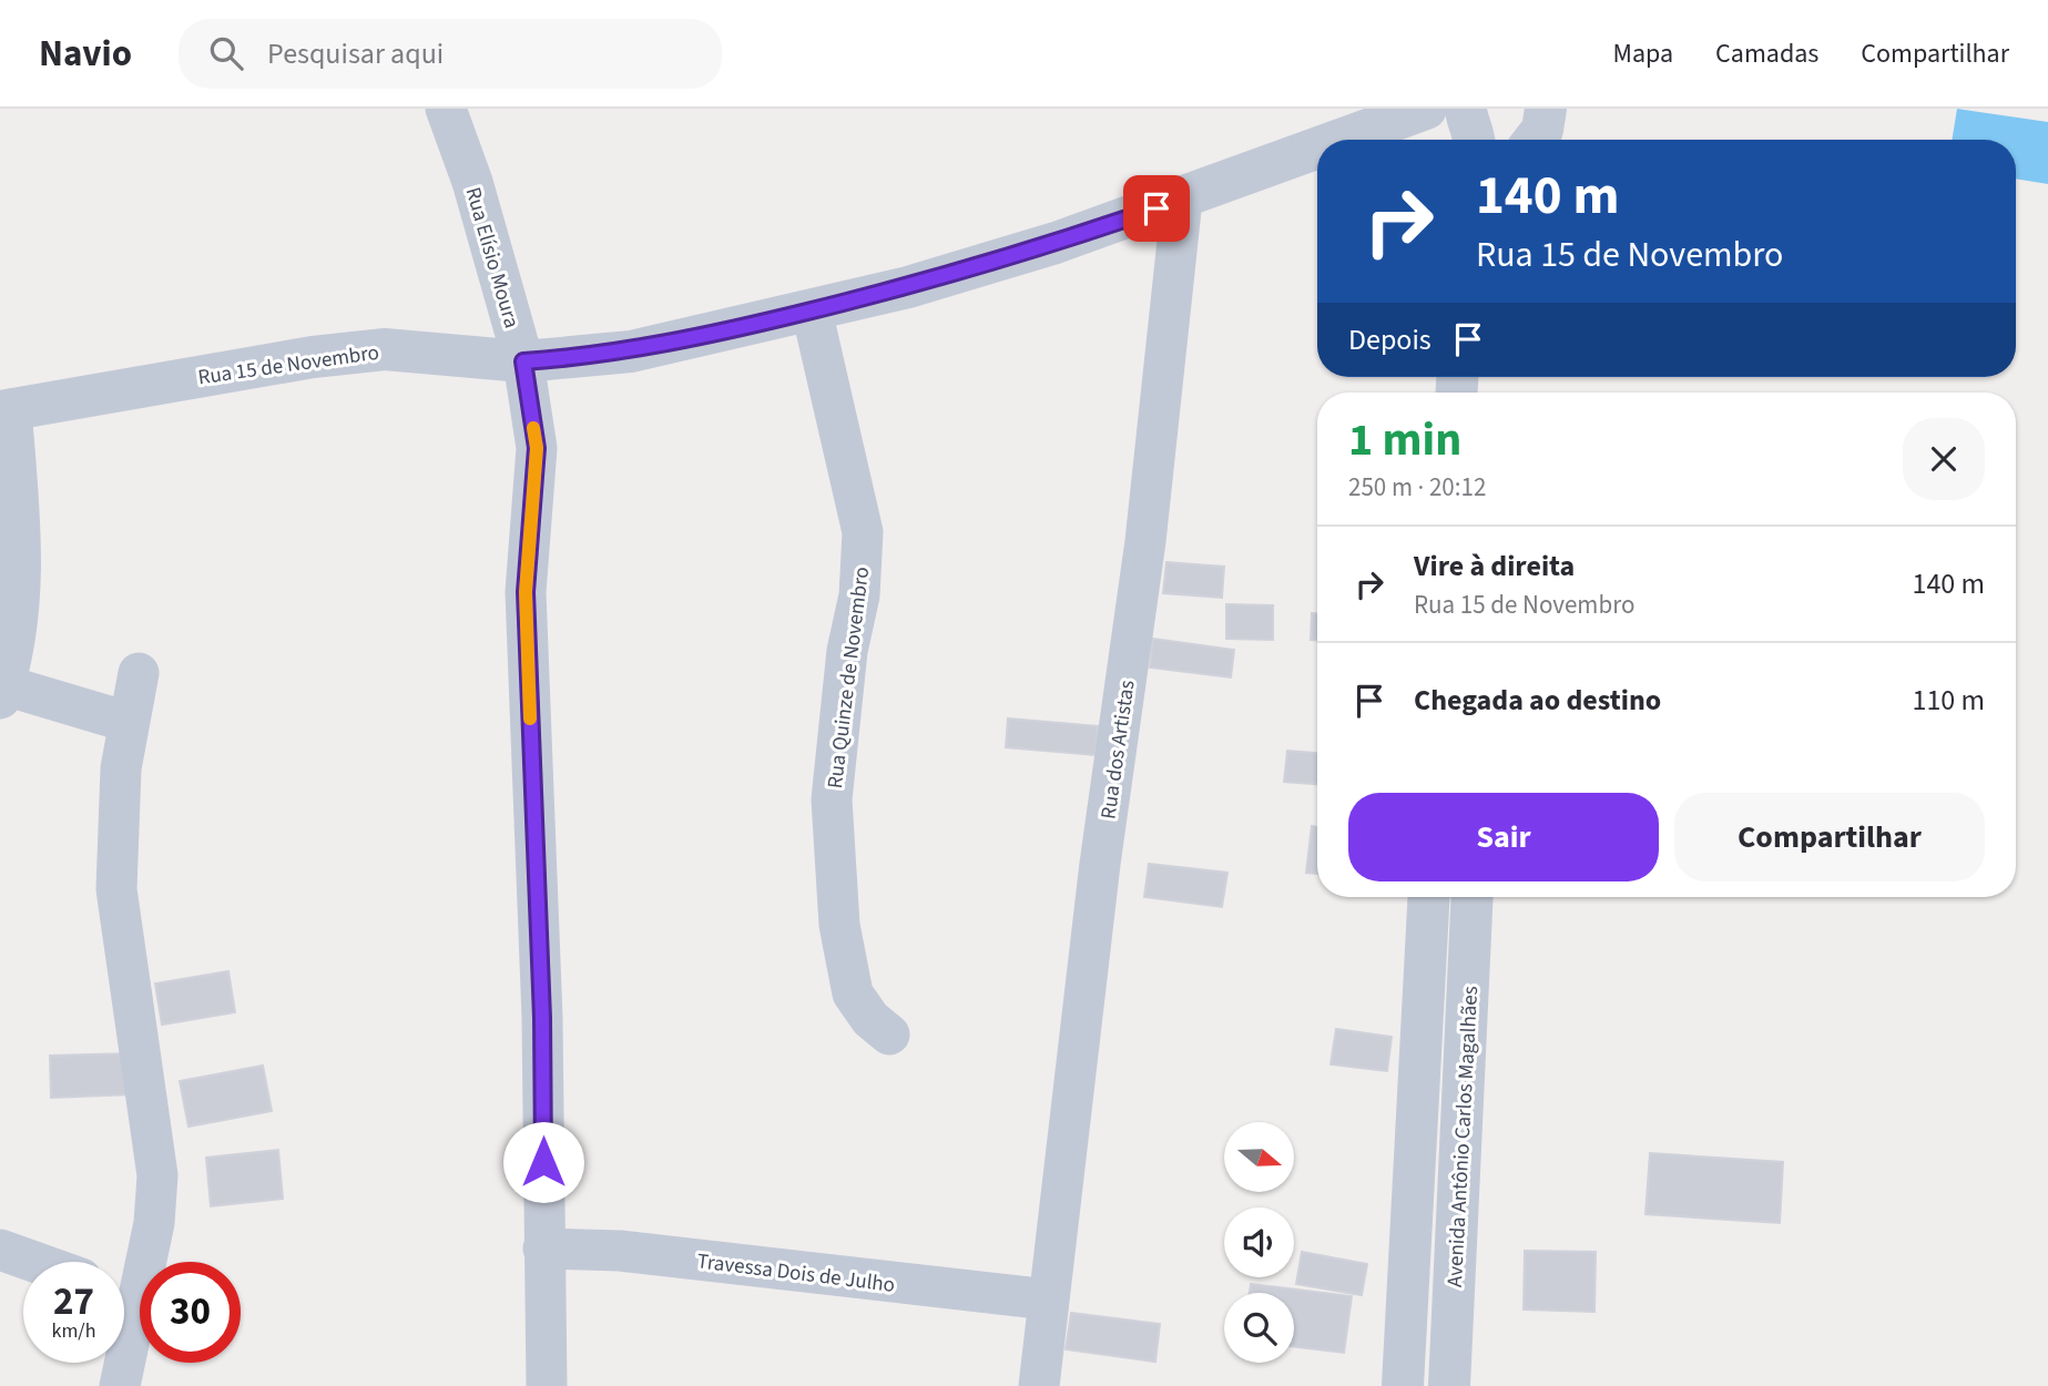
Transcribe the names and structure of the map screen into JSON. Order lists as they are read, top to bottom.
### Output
{
  "streets": {
    "street": [
      "Rua Elísio Moura",
      "Rua 15 de Novembro",
      "Rua Quinze de Novembro",
      "Rua dos Artistas",
      "Avenida Antônio Carlos Magalhães",
      "Travessa Dois de Julho"
    ]
  },
  "crossings": [
    ["Rua Elísio Moura", "Rua 15 de Novembro"],
    ["Rua Elísio Moura", "Travessa Dois de Julho"],
    ["Rua 15 de Novembro", "Rua Quinze de Novembro"],
    ["Rua 15 de Novembro", "Rua dos Artistas"],
    ["Rua dos Artistas", "Travessa Dois de Julho"]
  ],
  "north": "right",
  "page": {
    "header": "Navio",
    "search": "Pesquisar aqui",
    "nav": ["Mapa", "Camadas", "Compartilhar"],
    "turn": ["140 m", "Rua 15 de Novembro"],
    "then": "Depois",
    "heading": ["1 min", "250 m · 20:12"],
    "list": [
      {
        "name": "Vire à direita",
        "note": "Rua 15 de Novembro",
        "value": "140 m"
      },
      {
        "name": "Chegada ao destino",
        "value": "110 m"
      }
    ],
    "buttons": ["Sair", "Compartilhar"],
    "speed": "27 km/h",
    "limit": "30"
  }
}
